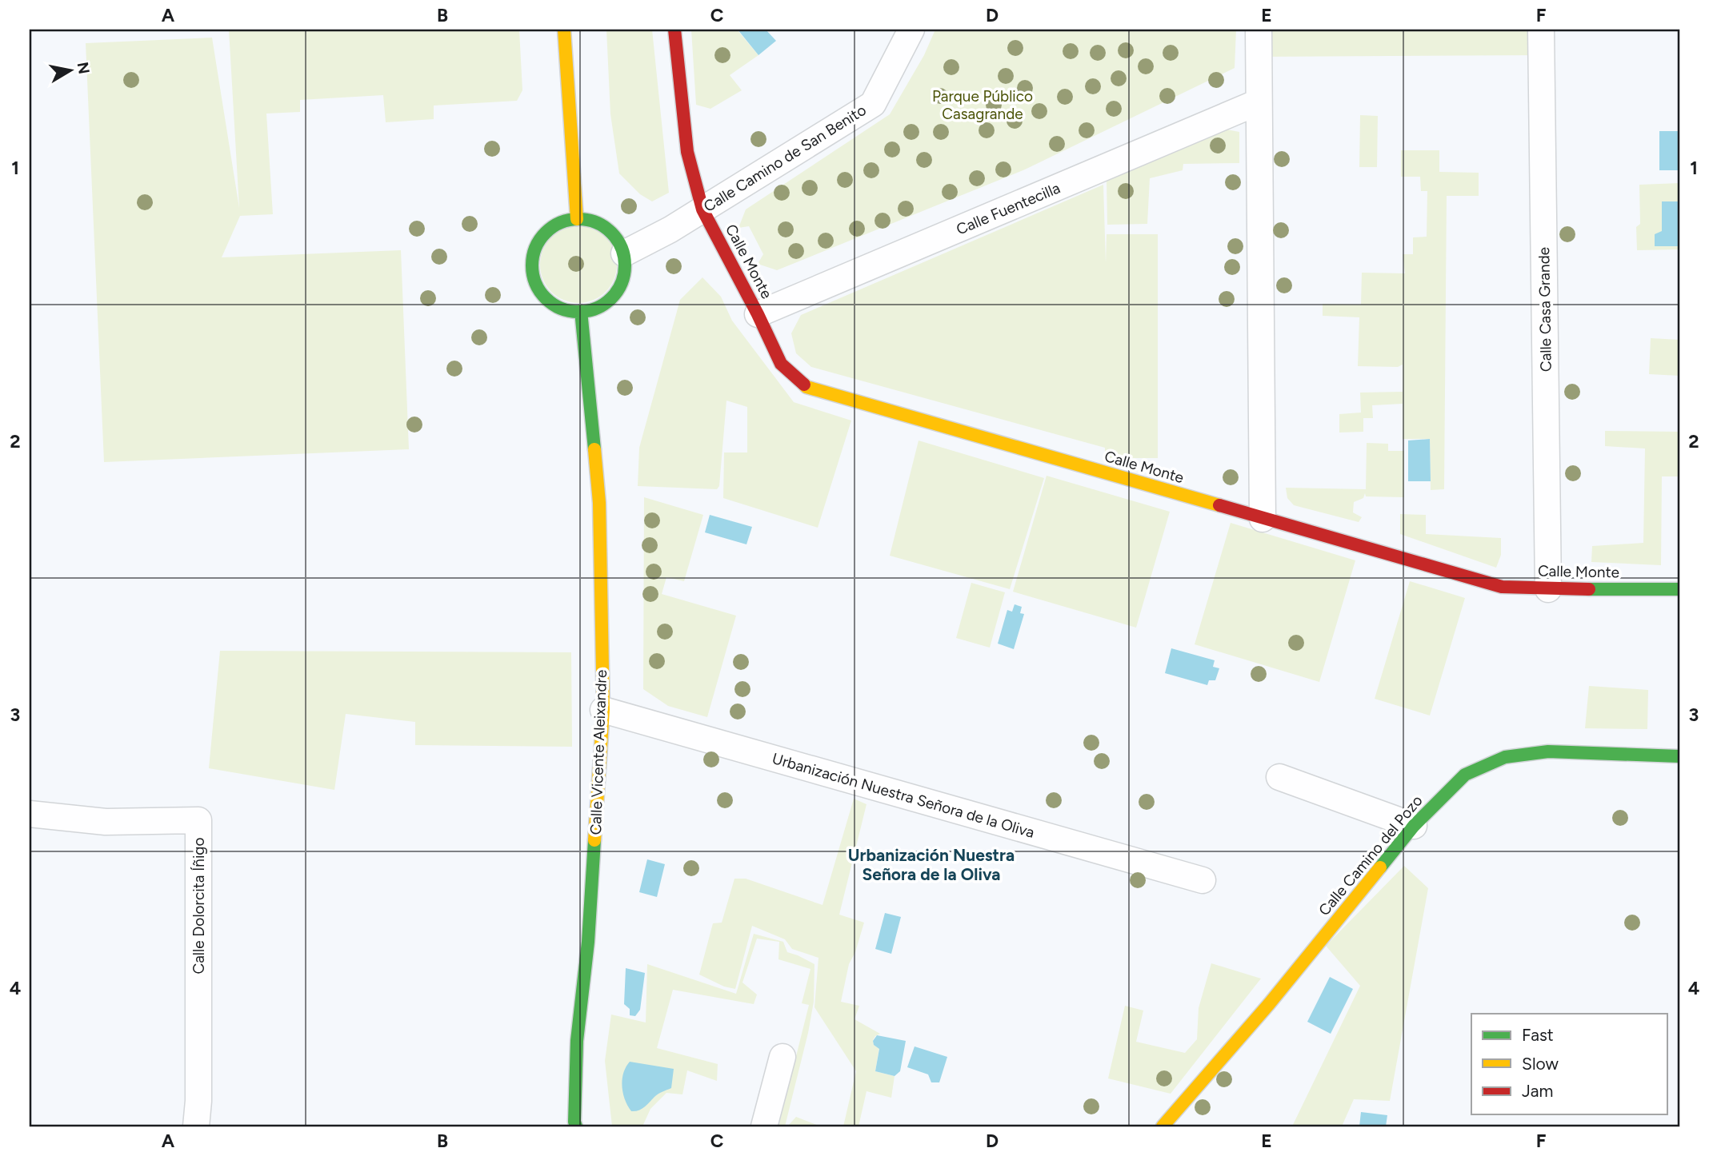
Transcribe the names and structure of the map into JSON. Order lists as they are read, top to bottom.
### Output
{
  "streets": {
    "street": [
      "Calle Camino de San Benito",
      "Calle Fuentecilla",
      "Calle Monte",
      "Calle Casa Grande",
      "Calle Vicente Aleixandre",
      "Urbanización Nuestra Señora de la Oliva",
      "Calle Camino del Pozo",
      "Calle Dolorcita Íñigo"
    ]
  },
  "crossings": [
    ["Calle Camino de San Benito", "Calle Monte"],
    ["Calle Camino de San Benito", "Calle Vicente Aleixandre"],
    ["Calle Fuentecilla", "Calle Monte"],
    ["Calle Monte", "Calle Casa Grande"],
    ["Calle Vicente Aleixandre", "Urbanización Nuestra Señora de la Oliva"]
  ],
  "districts": ["Urbanización Nuestra Señora de la Oliva"],
  "parks": ["Parque Público Casagrande"],
  "legend": ["Fast", "Slow", "Jam"],
  "north": "right",
  "grid": {
    "columns": [
      "A",
      "B",
      "C",
      "D",
      "E",
      "F"
    ],
    "rows": [
      "1",
      "2",
      "3",
      "4"
    ]
  }
}
